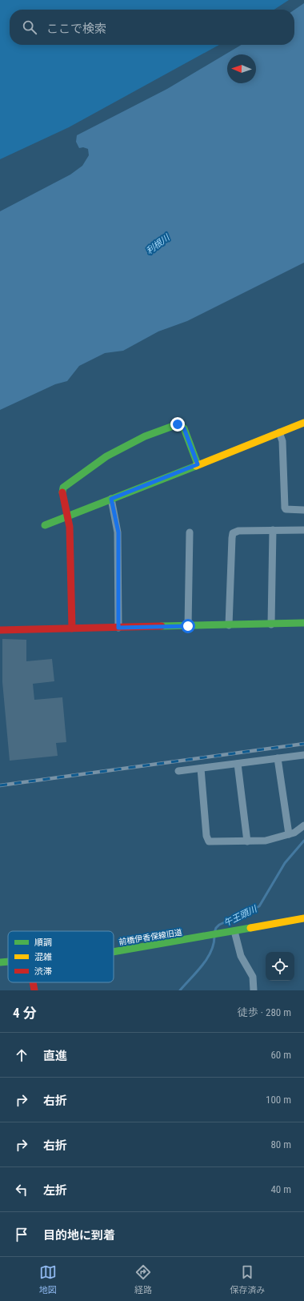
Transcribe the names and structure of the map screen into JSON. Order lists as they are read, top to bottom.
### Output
{
  "streets": {
    "street": ["前橋伊香保線旧道"]
  },
  "water": ["利根川", "午王頭川"],
  "legend": ["順調", "混雑", "渋滞"],
  "north": "left",
  "page": {
    "search": "ここで検索",
    "heading": ["4 分", "徒歩 · 280 m"],
    "list": [
      ["直進", "60 m"],
      ["右折", "100 m"],
      ["右折", "80 m"],
      ["左折", "40 m"],
      "目的地に到着"
    ],
    "nav": ["地図", "経路", "保存済み"]
  }
}
